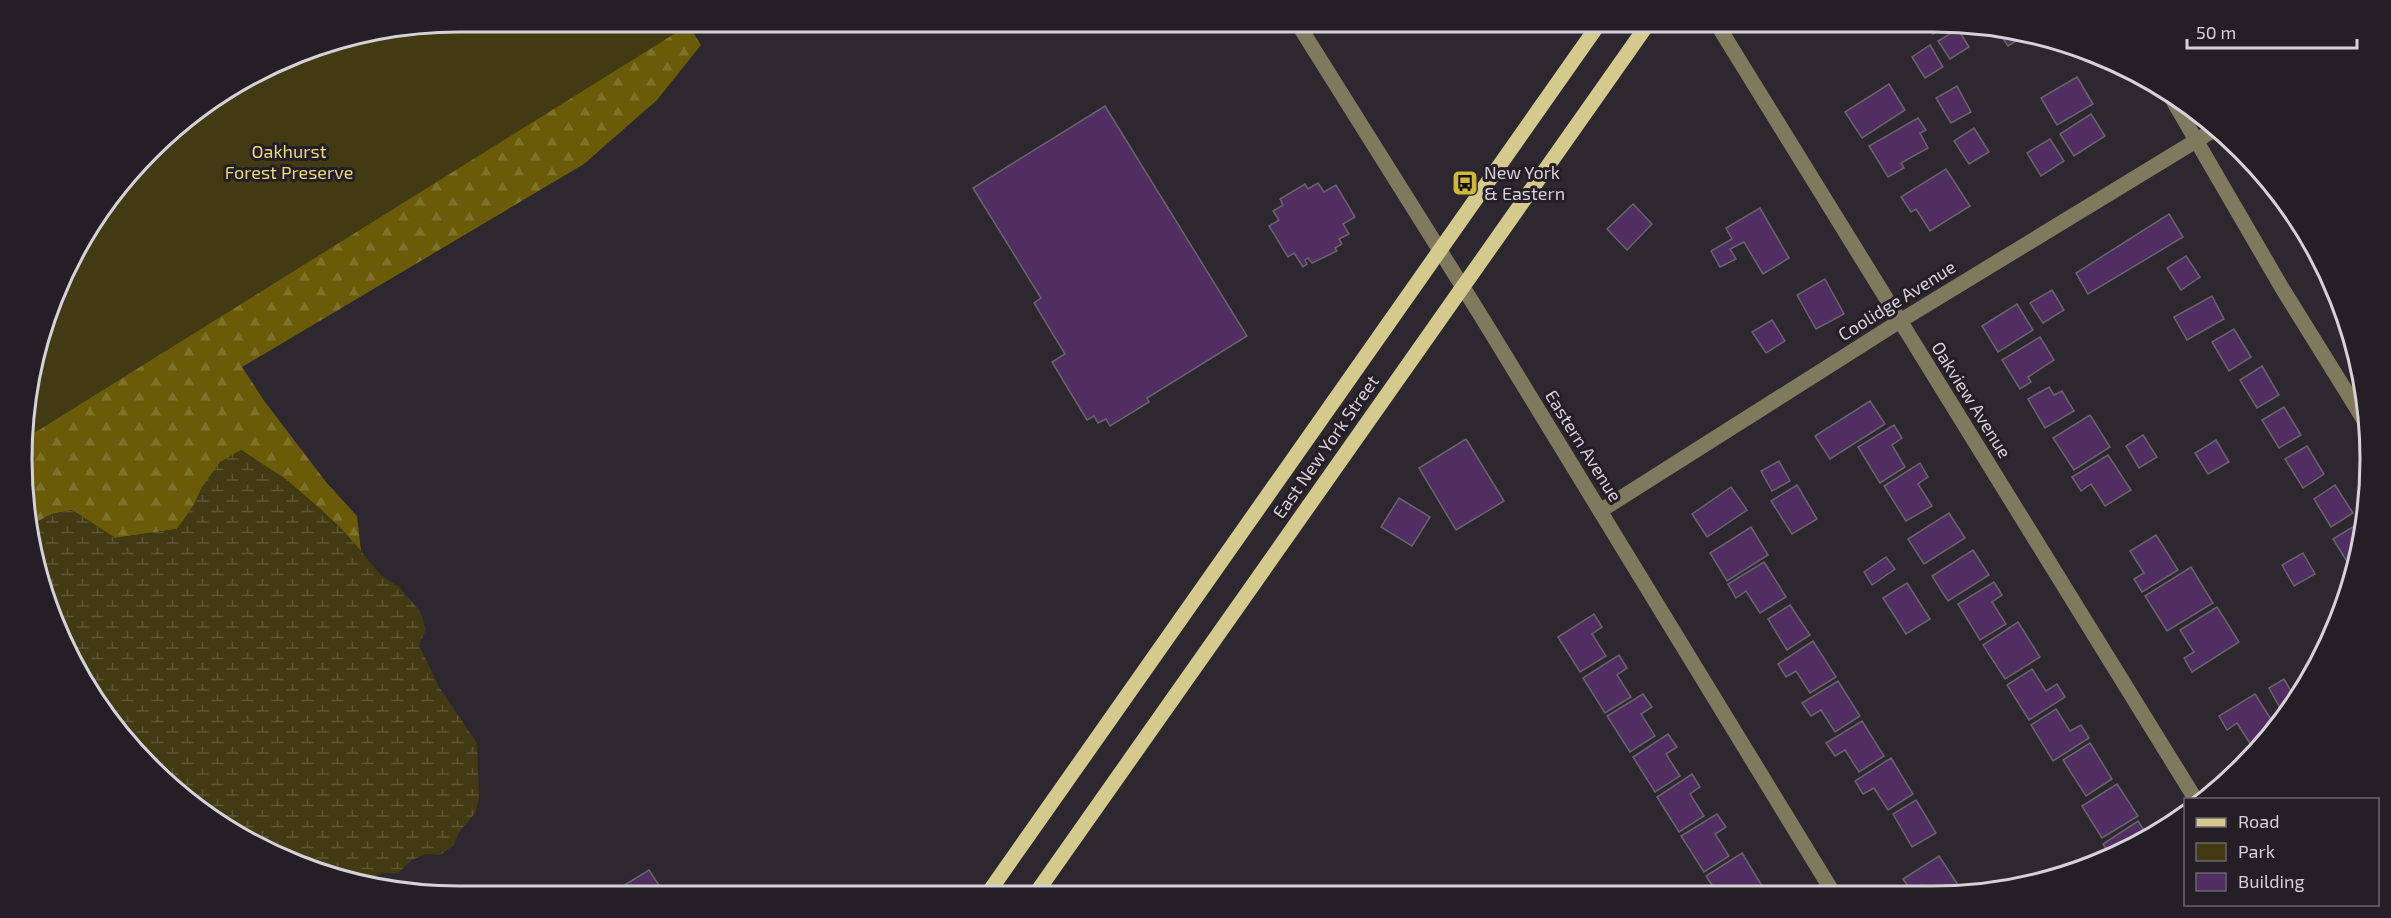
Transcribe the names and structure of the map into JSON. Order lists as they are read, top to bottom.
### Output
{
  "streets": {
    "main road": ["East New York Street"],
    "street": ["Coolidge Avenue", "Oakview Avenue", "Eastern Avenue"]
  },
  "crossings": [
    ["Coolidge Avenue", "Oakview Avenue"],
    ["Coolidge Avenue", "Eastern Avenue"],
    ["Eastern Avenue", "East New York Street"]
  ],
  "parks": ["Oakhurst Forest Preserve"],
  "places": {
    "bus stop": ["New York & Eastern"]
  },
  "legend": ["Road", "Park", "Building"],
  "scale_bar": "50 m"
}
